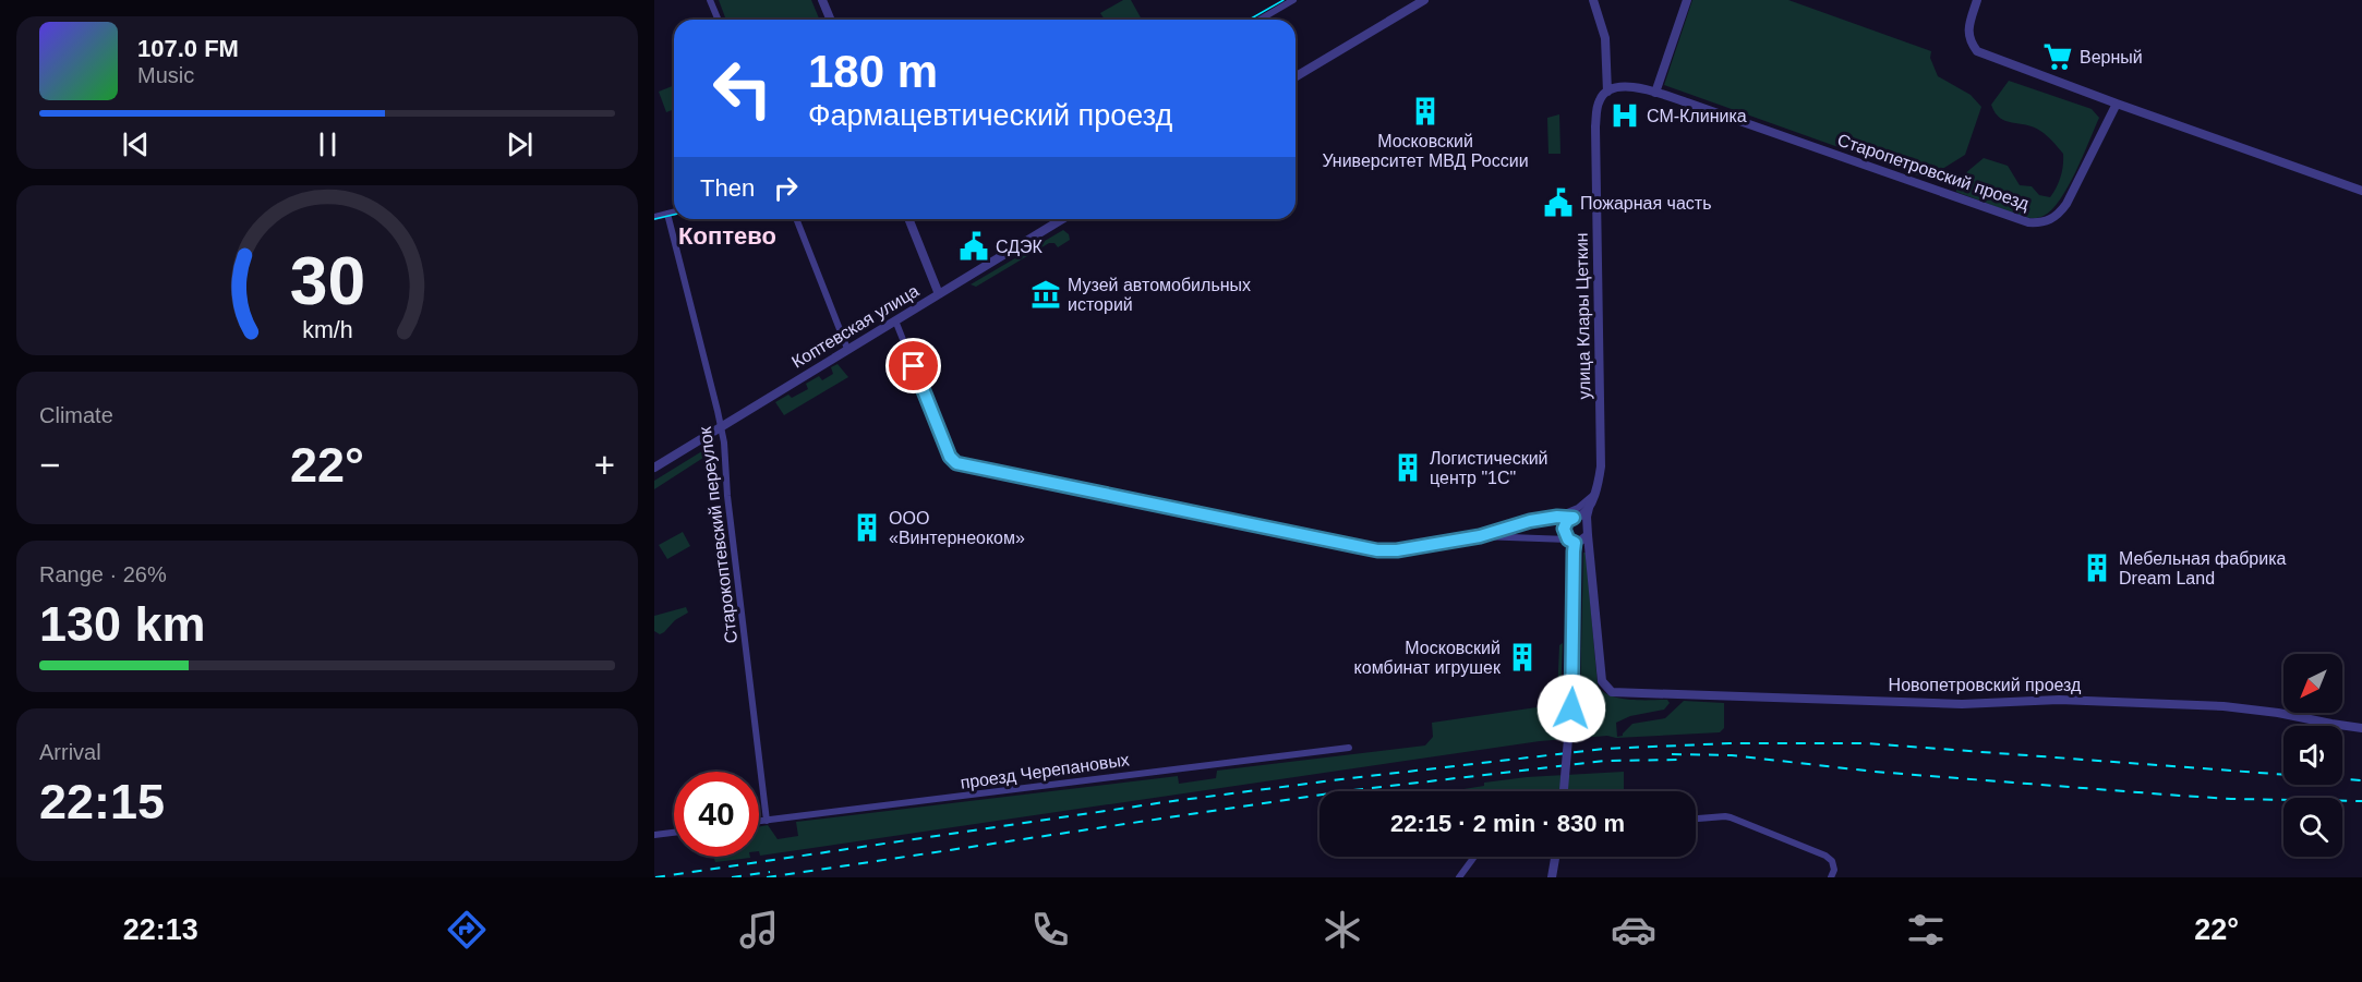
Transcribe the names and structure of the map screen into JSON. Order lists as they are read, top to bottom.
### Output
{
  "streets": {
    "street": [
      "Старопетровский проезд",
      "улица Клары Цеткин",
      "Коптевская улица",
      "Старокоптевский переулок",
      "Новопетровский проезд",
      "проезд Черепановых"
    ]
  },
  "crossings": [
    ["улица Клары Цеткин", "Новопетровский проезд"],
    ["Коптевская улица", "Старокоптевский переулок"],
    ["Старокоптевский переулок", "проезд Черепановых"]
  ],
  "districts": ["Коптево"],
  "places": {
    "supermarket": ["Верный"],
    "building": [
      "Московский Университет МВД России",
      "Логистический центр \"1С\"",
      "ООО «Винтернеоком»",
      "Мебельная фабрика Dream Land",
      "Московский комбинат игрушек"
    ],
    "hospital": ["СМ-Клиника"],
    "public building": ["Пожарная часть", "СДЭК"],
    "museum": ["Музей автомобильных историй"]
  },
  "north": "bottom left",
  "page": {
    "turn": ["180 m", "Фармацевтический проезд"],
    "song": ["107.0 FM", "Music"],
    "then": "Then",
    "tile": [
      "Climate",
      ["Range · 26%", "130 km"],
      ["Arrival", "22:15"]
    ],
    "heat": ["−", "22°", "+"],
    "limit": "40",
    "trip": "22:15 · 2 min · 830 m",
    "tabs": ["22:13", "22°"],
    "gauge": ["30", "km/h"]
  }
}
